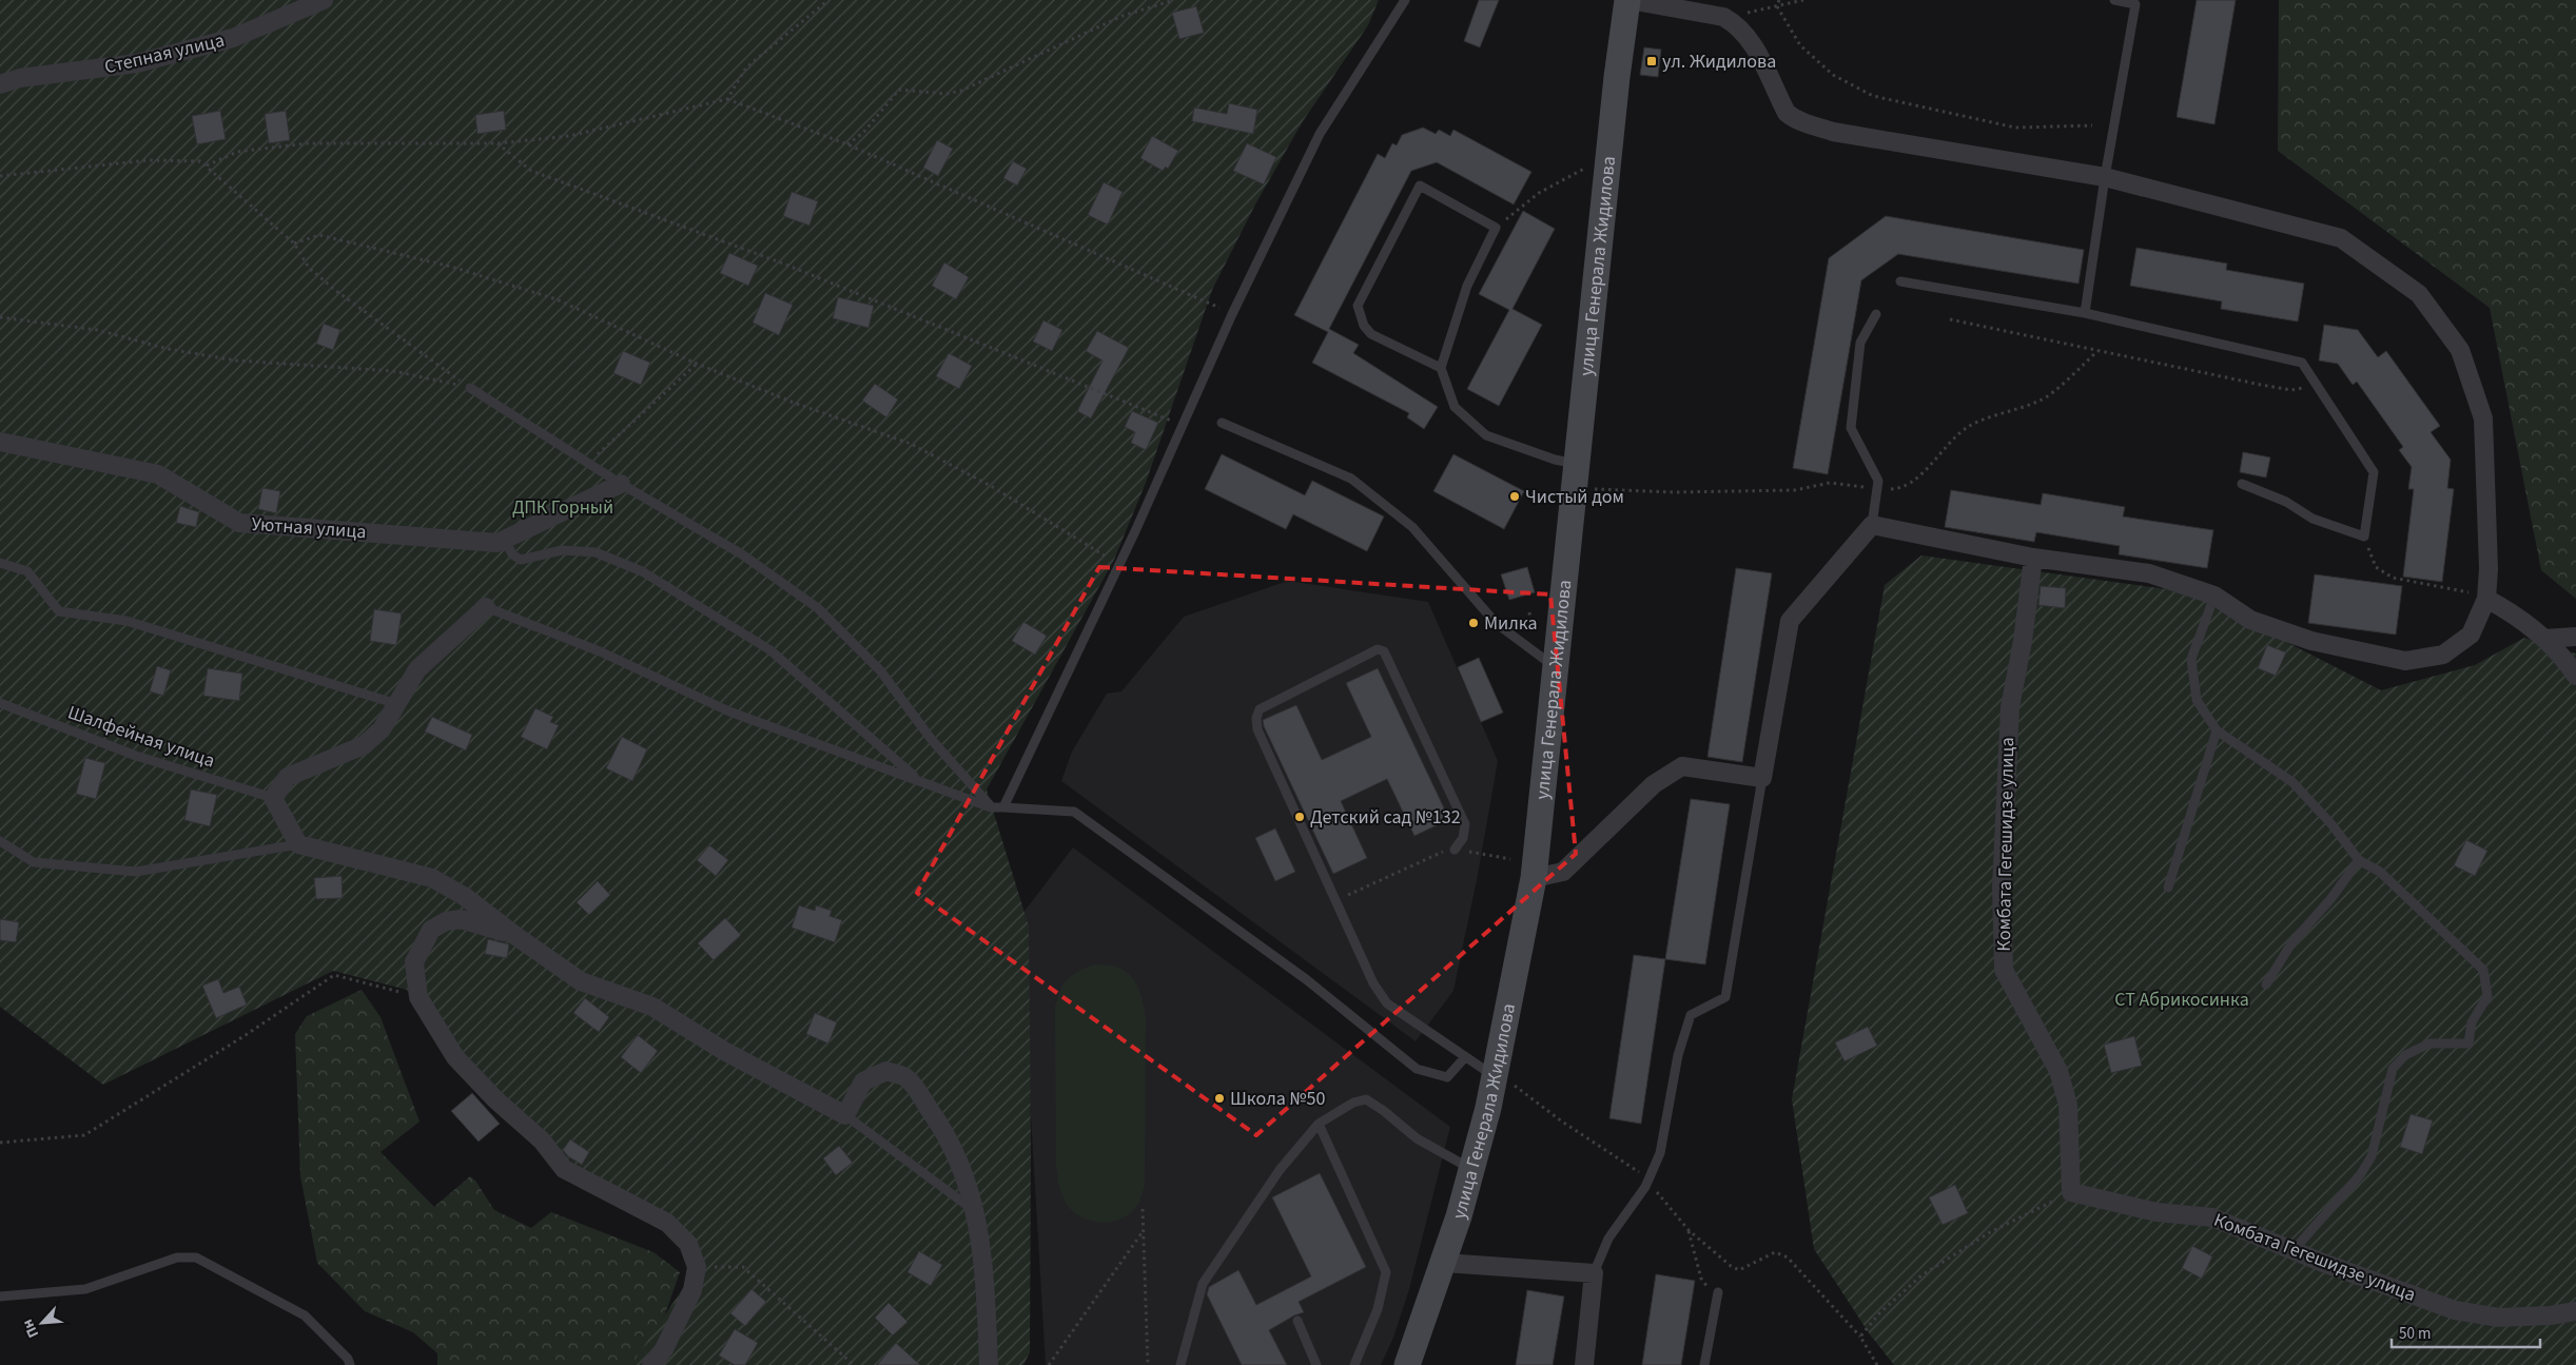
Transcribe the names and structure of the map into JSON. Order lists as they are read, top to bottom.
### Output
{
  "streets": {
    "main road": ["улица Генерала Жидилова"],
    "street": ["Степная улица", "Уютная улица", "Комбата Гегешидзе улица"],
    "lane": ["Шалфейная улица"]
  },
  "parks": ["ДПК Горный", "СТ Абрикосинка"],
  "places": {
    "transit": ["ул. Жидилова"],
    "other": [
      "Чистый дом",
      "Милка",
      "Детский сад №132",
      "Школа №50"
    ]
  },
  "scale_bar": "50 m",
  "north": "bottom left"
}
